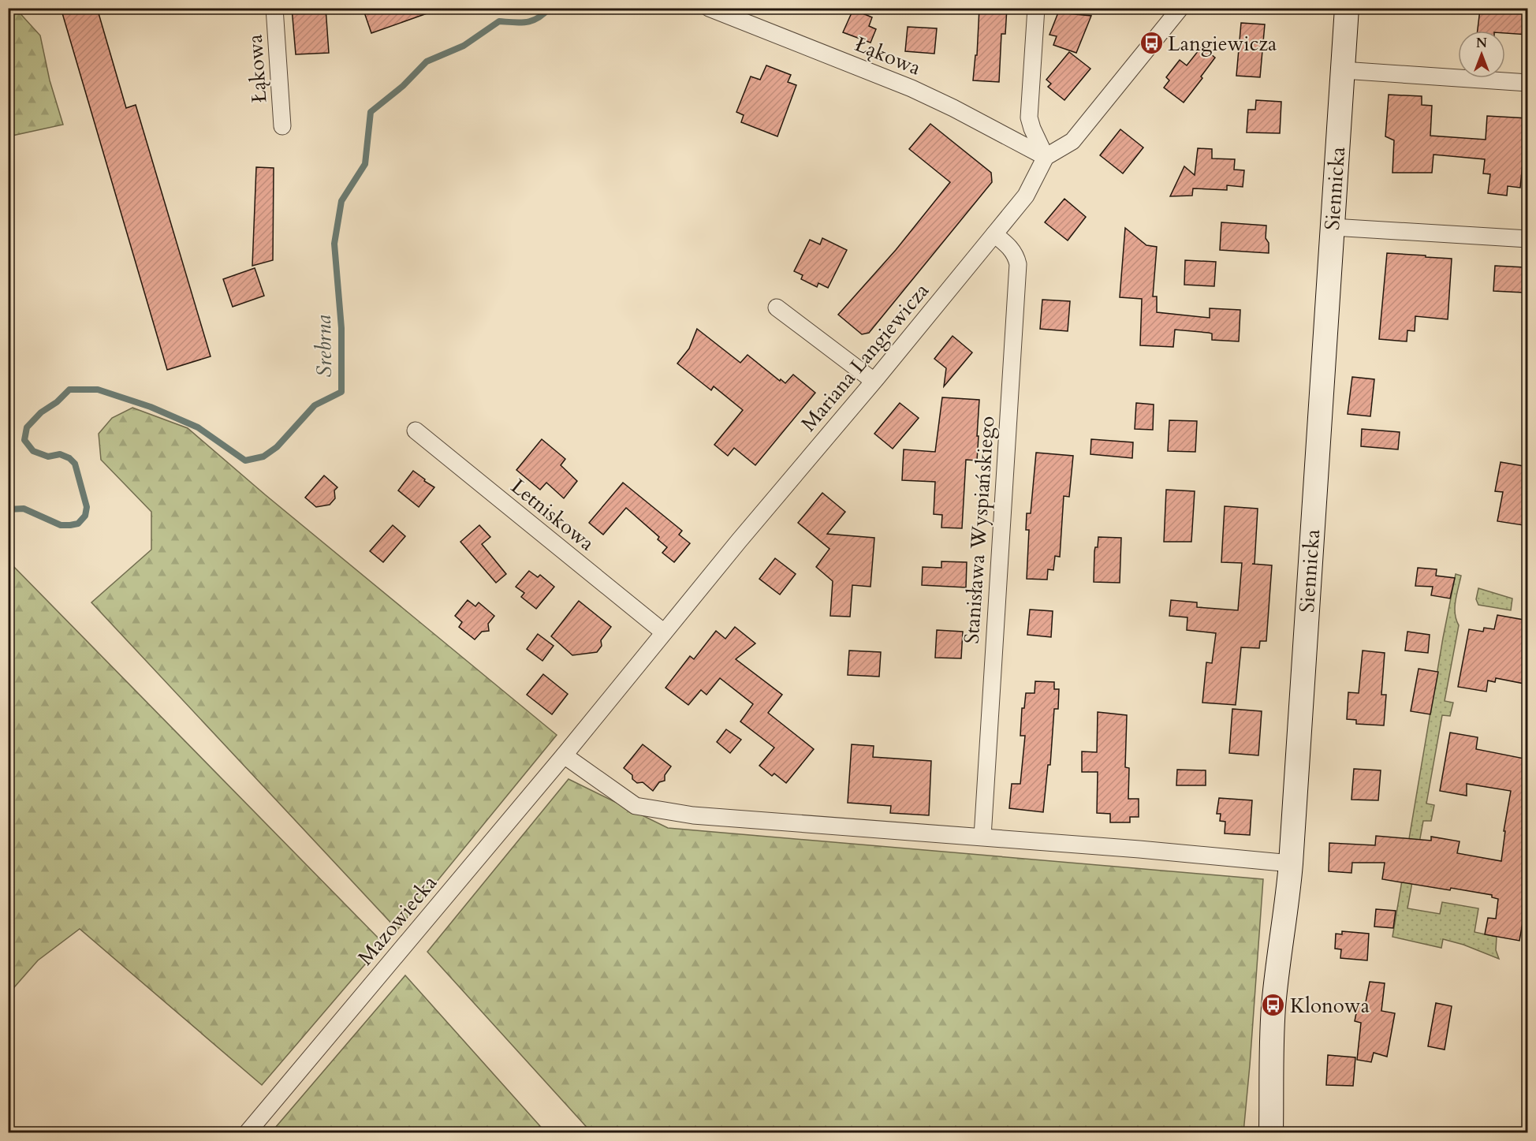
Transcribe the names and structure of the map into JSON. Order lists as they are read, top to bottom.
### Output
{
  "streets": {
    "main road": ["Siennicka"],
    "street": [
      "Łąkowa",
      "Mariana Langiewicza",
      "Letniskowa",
      "Stanisława Wyspiańskiego",
      "Mazowiecka"
    ]
  },
  "crossings": [
    ["Łąkowa", "Mariana Langiewicza"],
    ["Mariana Langiewicza", "Letniskowa"],
    ["Mariana Langiewicza", "Stanisława Wyspiańskiego"],
    ["Mariana Langiewicza", "Mazowiecka"]
  ],
  "water": ["Srebrna"],
  "places": {
    "bus stop": ["Langiewicza", "Klonowa"]
  },
  "north": "top"
}
